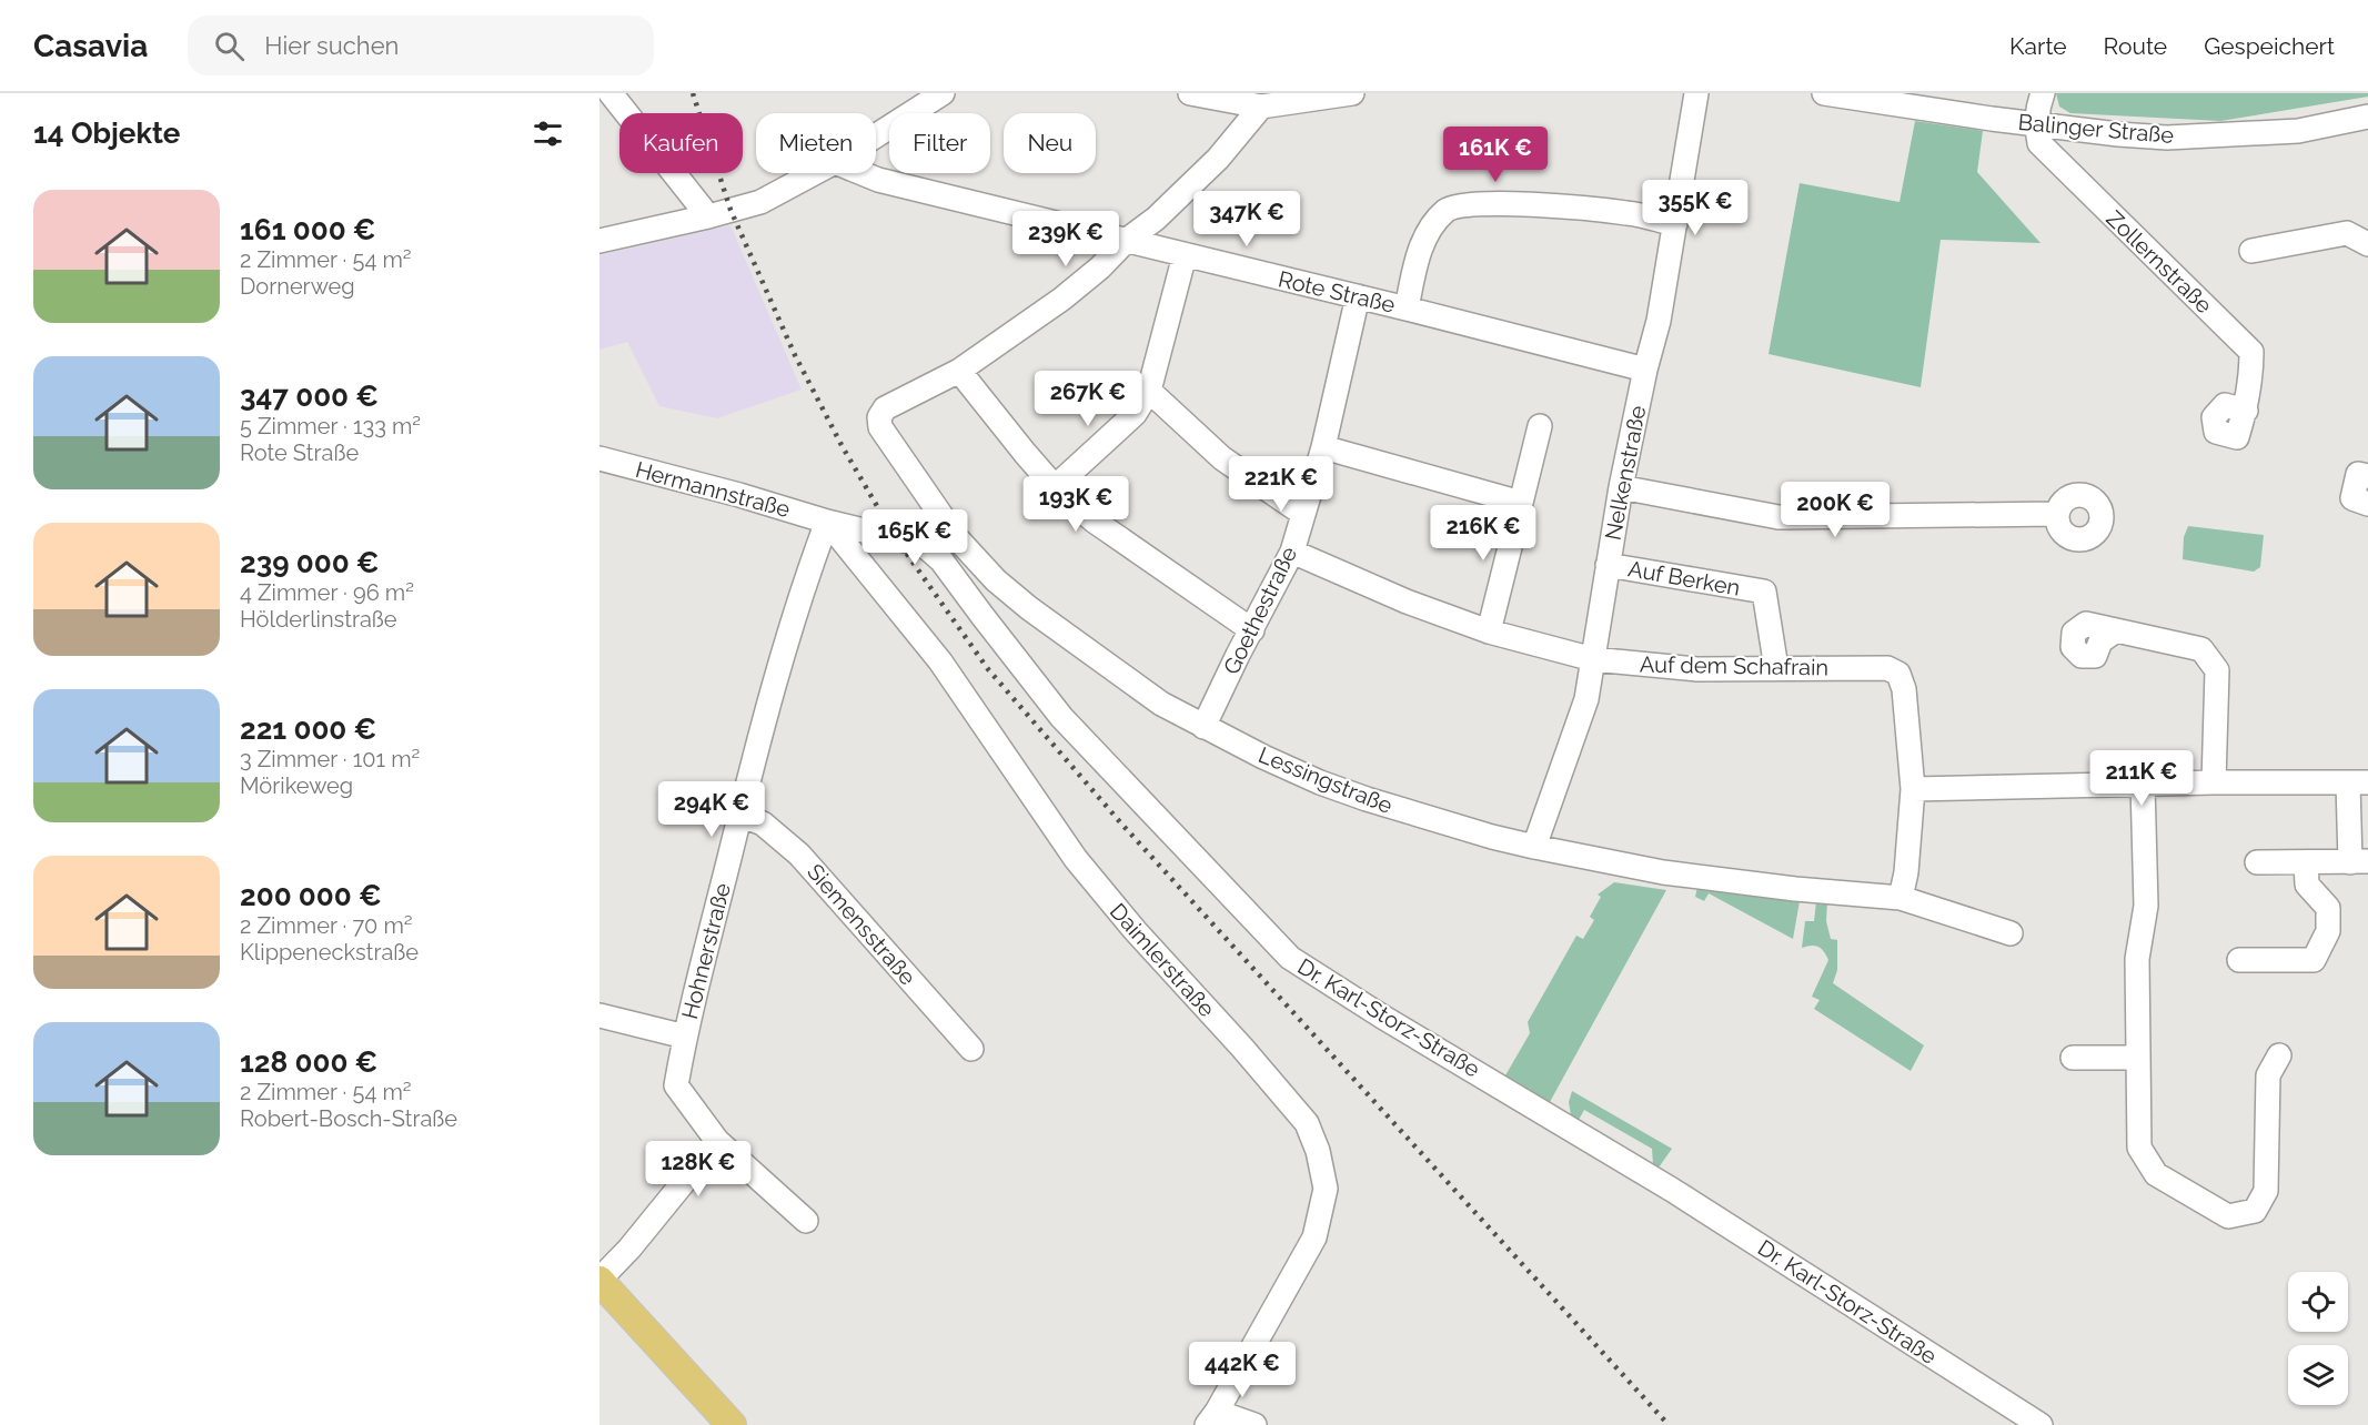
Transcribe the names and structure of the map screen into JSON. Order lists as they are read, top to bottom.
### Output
{
  "streets": {
    "street": [
      "Balinger Straße",
      "Zollernstraße",
      "Rote Straße",
      "Nelkenstraße",
      "Hermannstraße",
      "Auf Berken",
      "Goethestraße",
      "Auf dem Schafrain",
      "Lessingstraße",
      "Siemensstraße",
      "Hohnerstraße",
      "Daimlerstraße",
      "Dr. Karl-Storz-Straße"
    ]
  },
  "crossings": [
    ["Balinger Straße", "Zollernstraße"],
    ["Rote Straße", "Nelkenstraße"],
    ["Rote Straße", "Goethestraße"],
    ["Nelkenstraße", "Auf Berken"],
    ["Nelkenstraße", "Auf dem Schafrain"],
    ["Nelkenstraße", "Lessingstraße"],
    ["Hermannstraße", "Hohnerstraße"],
    ["Hermannstraße", "Daimlerstraße"],
    ["Hermannstraße", "Dr. Karl-Storz-Straße"],
    ["Auf Berken", "Auf dem Schafrain"],
    ["Goethestraße", "Auf dem Schafrain"],
    ["Goethestraße", "Lessingstraße"],
    ["Siemensstraße", "Hohnerstraße"],
    ["Hohnerstraße", "Daimlerstraße"],
    ["Hohnerstraße", "Dr. Karl-Storz-Straße"],
    ["Daimlerstraße", "Dr. Karl-Storz-Straße"]
  ],
  "page": {
    "header": "Casavia",
    "search": "Hier suchen",
    "nav": ["Karte", "Route", "Gespeichert"],
    "heading": "14 Objekte",
    "chip": [
      "Kaufen",
      "Mieten",
      "Filter",
      "Neu"
    ],
    "price": [
      "161K €",
      "355K €",
      "347K €",
      "239K €",
      "267K €",
      "221K €",
      "193K €",
      "200K €",
      "216K €",
      "165K €",
      "211K €",
      "294K €",
      "128K €",
      "442K €"
    ],
    "list": [
      {
        "name": "161 000 €",
        "note": "2 Zimmer · 54 m² · Dornerweg"
      },
      {
        "name": "347 000 €",
        "note": "5 Zimmer · 133 m² · Rote Straße"
      },
      {
        "name": "239 000 €",
        "note": "4 Zimmer · 96 m² · Hölderlinstraße"
      },
      {
        "name": "221 000 €",
        "note": "3 Zimmer · 101 m² · Mörikeweg"
      },
      {
        "name": "200 000 €",
        "note": "2 Zimmer · 70 m² · Klippeneckstraße"
      },
      {
        "name": "128 000 €",
        "note": "2 Zimmer · 54 m² · Robert-Bosch-Straße"
      }
    ]
  }
}
